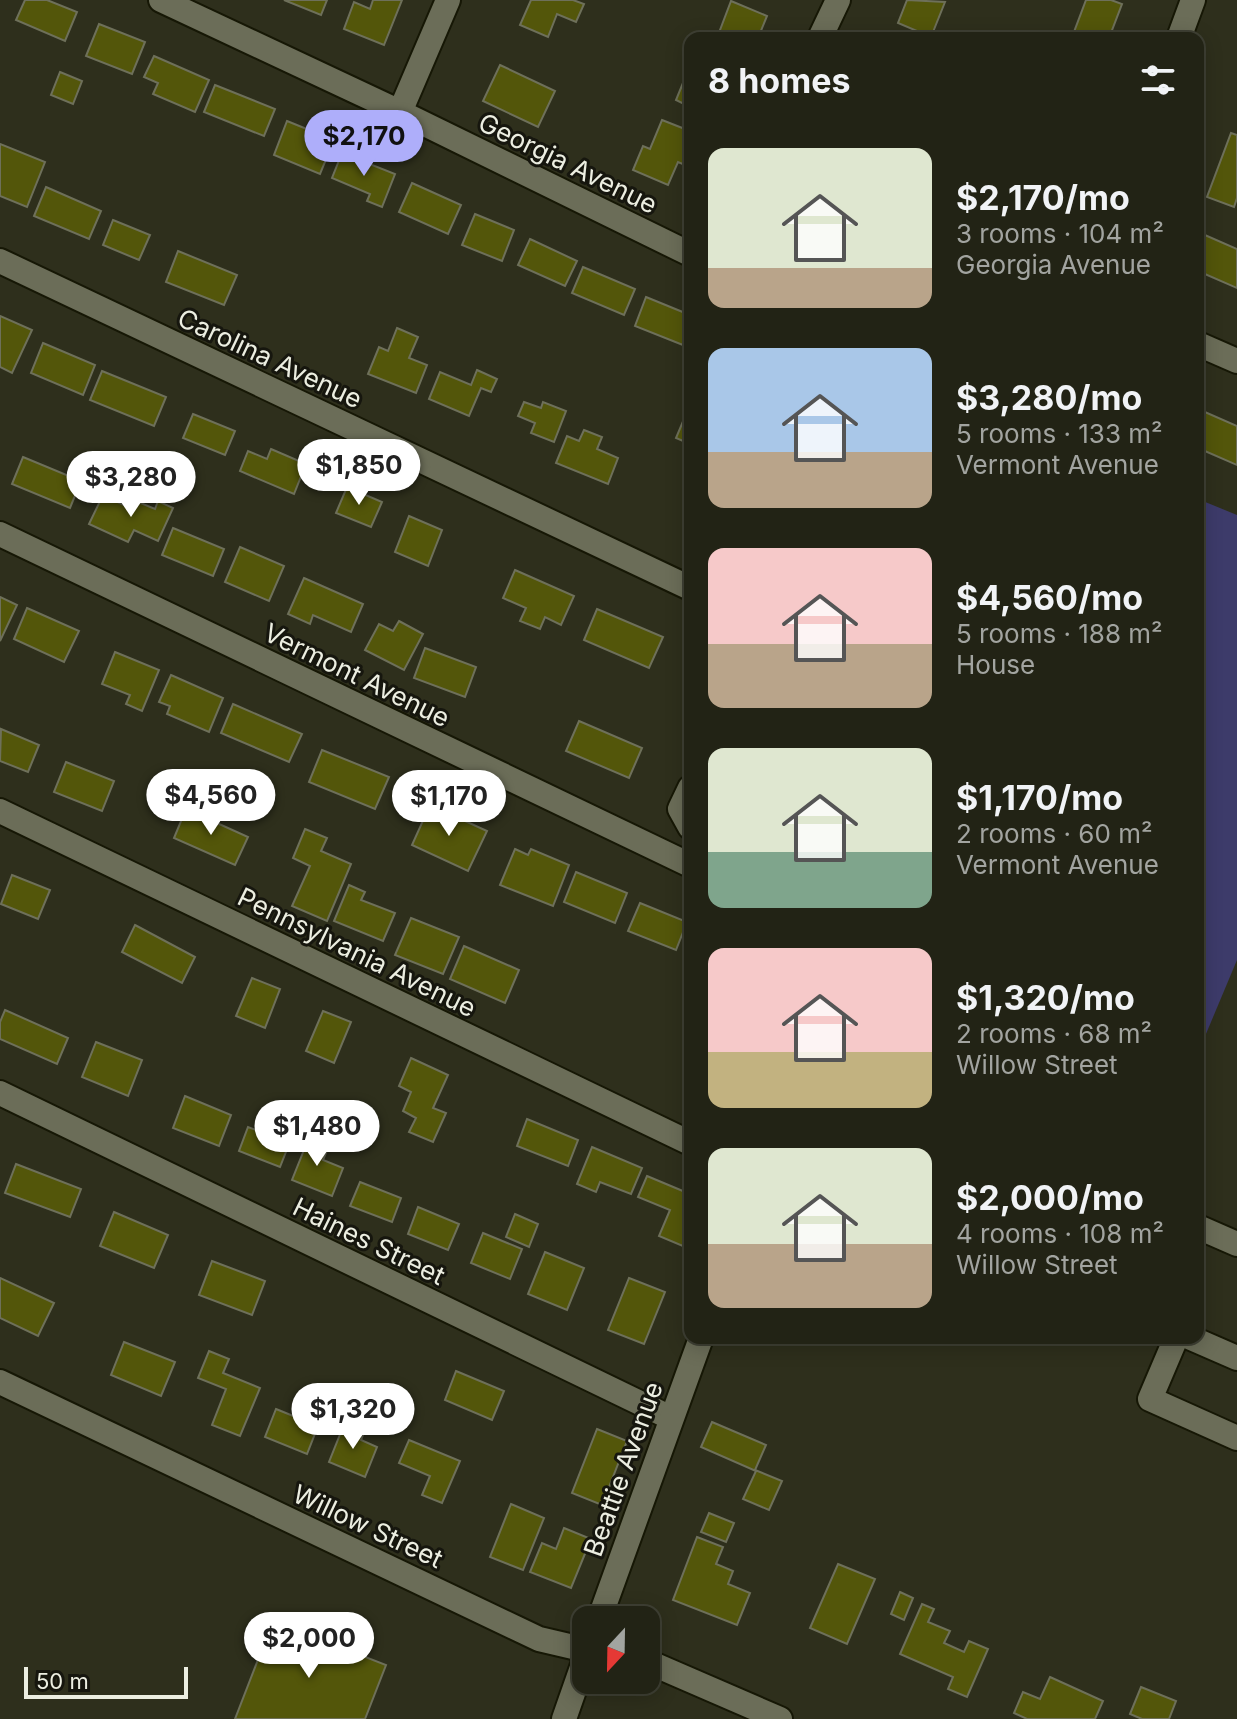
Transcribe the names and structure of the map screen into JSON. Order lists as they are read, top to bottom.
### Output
{
  "streets": {
    "street": [
      "Georgia Avenue",
      "Carolina Avenue",
      "Vermont Avenue",
      "Pennsylvania Avenue",
      "Haines Street",
      "Beattie Avenue",
      "Willow Street"
    ]
  },
  "crossings": [
    ["Haines Street", "Beattie Avenue"]
  ],
  "scale_bar": "50 m",
  "north": "bottom",
  "page": {
    "heading": "8 homes",
    "price": [
      "$2,170",
      "$1,850",
      "$3,280",
      "$4,560",
      "$1,170",
      "$1,480",
      "$1,320",
      "$2,000"
    ],
    "list": [
      {
        "name": "$2,170/mo",
        "note": "3 rooms · 104 m² · Georgia Avenue"
      },
      {
        "name": "$3,280/mo",
        "note": "5 rooms · 133 m² · Vermont Avenue"
      },
      {
        "name": "$4,560/mo",
        "note": "5 rooms · 188 m² · House"
      },
      {
        "name": "$1,170/mo",
        "note": "2 rooms · 60 m² · Vermont Avenue"
      },
      {
        "name": "$1,320/mo",
        "note": "2 rooms · 68 m² · Willow Street"
      },
      {
        "name": "$2,000/mo",
        "note": "4 rooms · 108 m² · Willow Street"
      }
    ],
    "scale": "50 m"
  }
}
